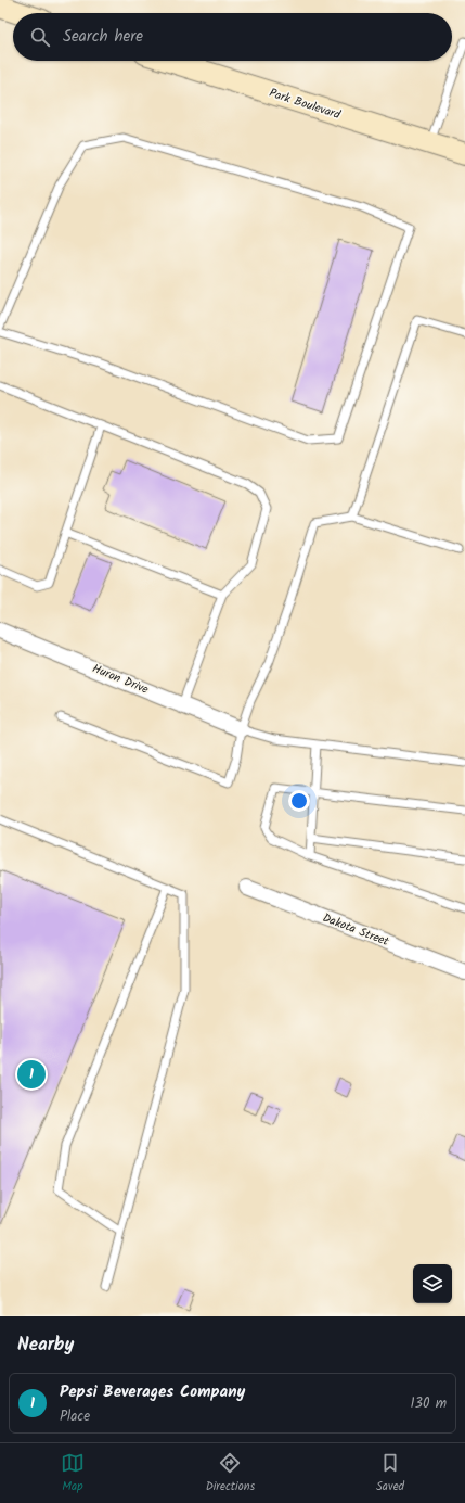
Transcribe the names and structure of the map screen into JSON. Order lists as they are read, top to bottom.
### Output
{
  "streets": {
    "main road": ["Park Boulevard"],
    "street": ["Huron Drive", "Dakota Street"]
  },
  "page": {
    "search": "Search here",
    "pins": "1",
    "heading": "Nearby",
    "list": [
      {
        "mark": "1",
        "name": "Pepsi Beverages Company",
        "note": "Place",
        "value": "130 m"
      }
    ],
    "nav": ["Map", "Directions", "Saved"]
  }
}
